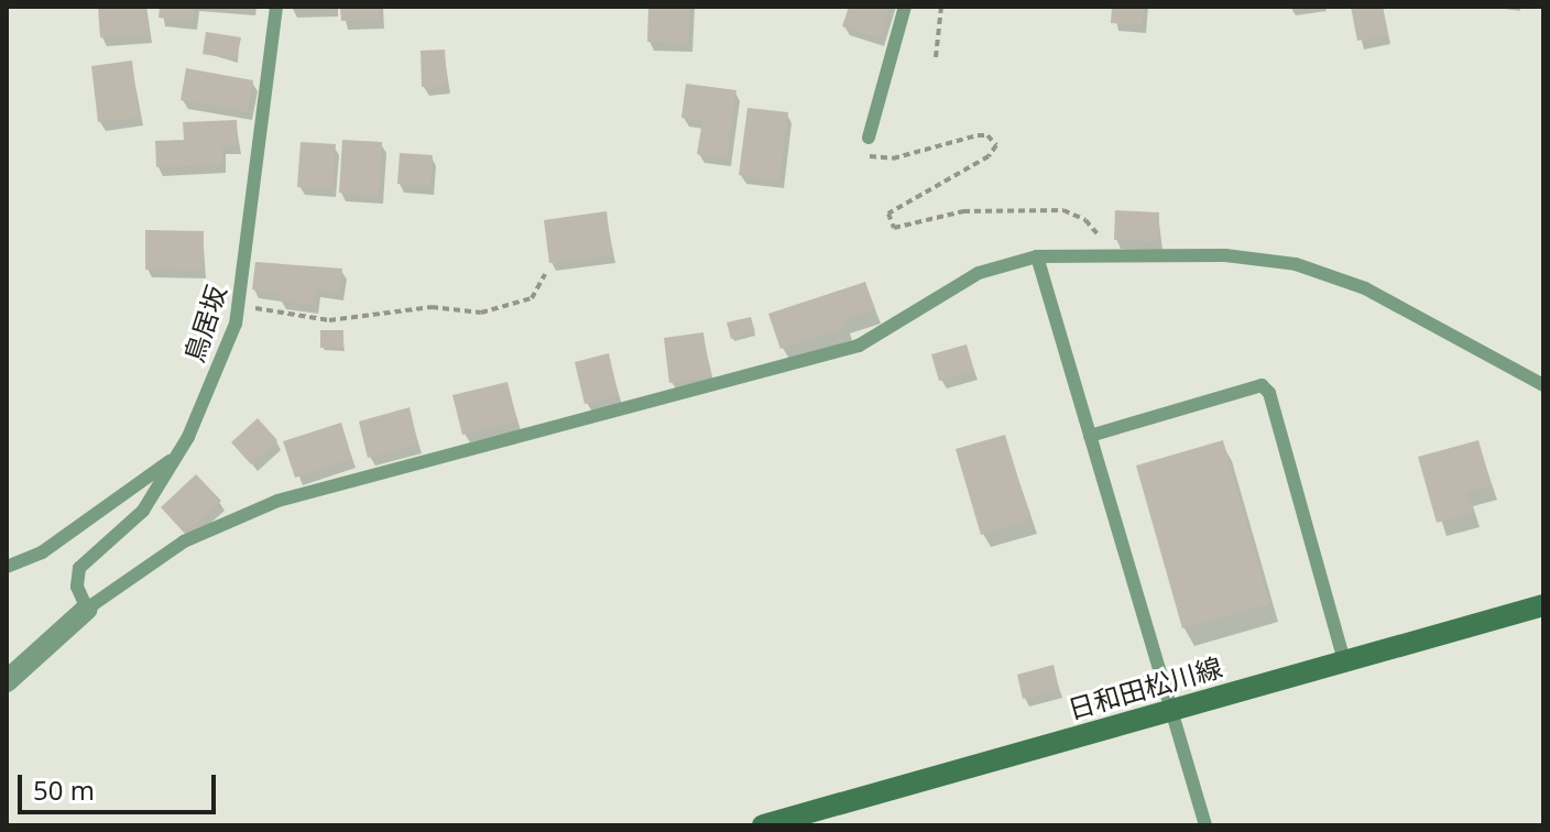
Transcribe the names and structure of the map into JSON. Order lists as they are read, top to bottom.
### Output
{
  "streets": {
    "main road": ["日和田松川線"],
    "lane": ["鳥居坂"]
  },
  "scale_bar": "50 m"
}
